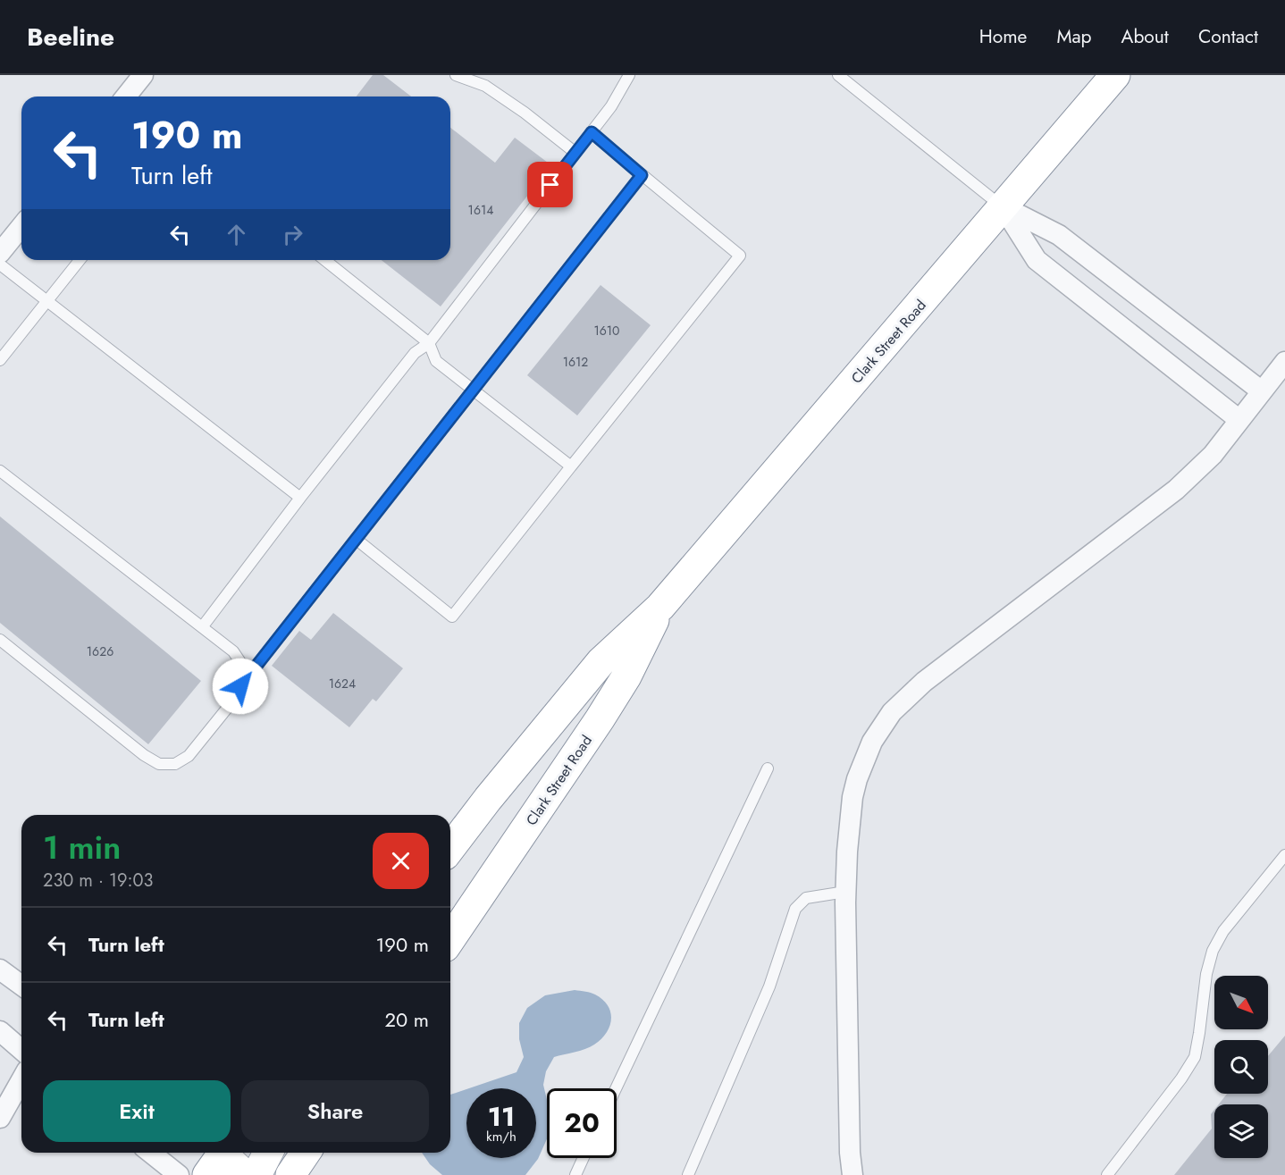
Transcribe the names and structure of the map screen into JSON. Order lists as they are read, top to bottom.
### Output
{
  "streets": {
    "main road": ["Clark Street Road"]
  },
  "house_numbers": [
    "1614",
    "1610",
    "1612",
    "1626",
    "1624"
  ],
  "north": "bottom right",
  "page": {
    "header": "Beeline",
    "nav": [
      "Home",
      "Map",
      "About",
      "Contact"
    ],
    "turn": ["190 m", "Turn left"],
    "heading": ["1 min", "230 m · 19:03"],
    "list": [
      {
        "name": "Turn left",
        "value": "190 m"
      },
      {
        "name": "Turn left",
        "value": "20 m"
      }
    ],
    "buttons": ["Exit", "Share"],
    "speed": "11 km/h",
    "limit": "20"
  }
}
